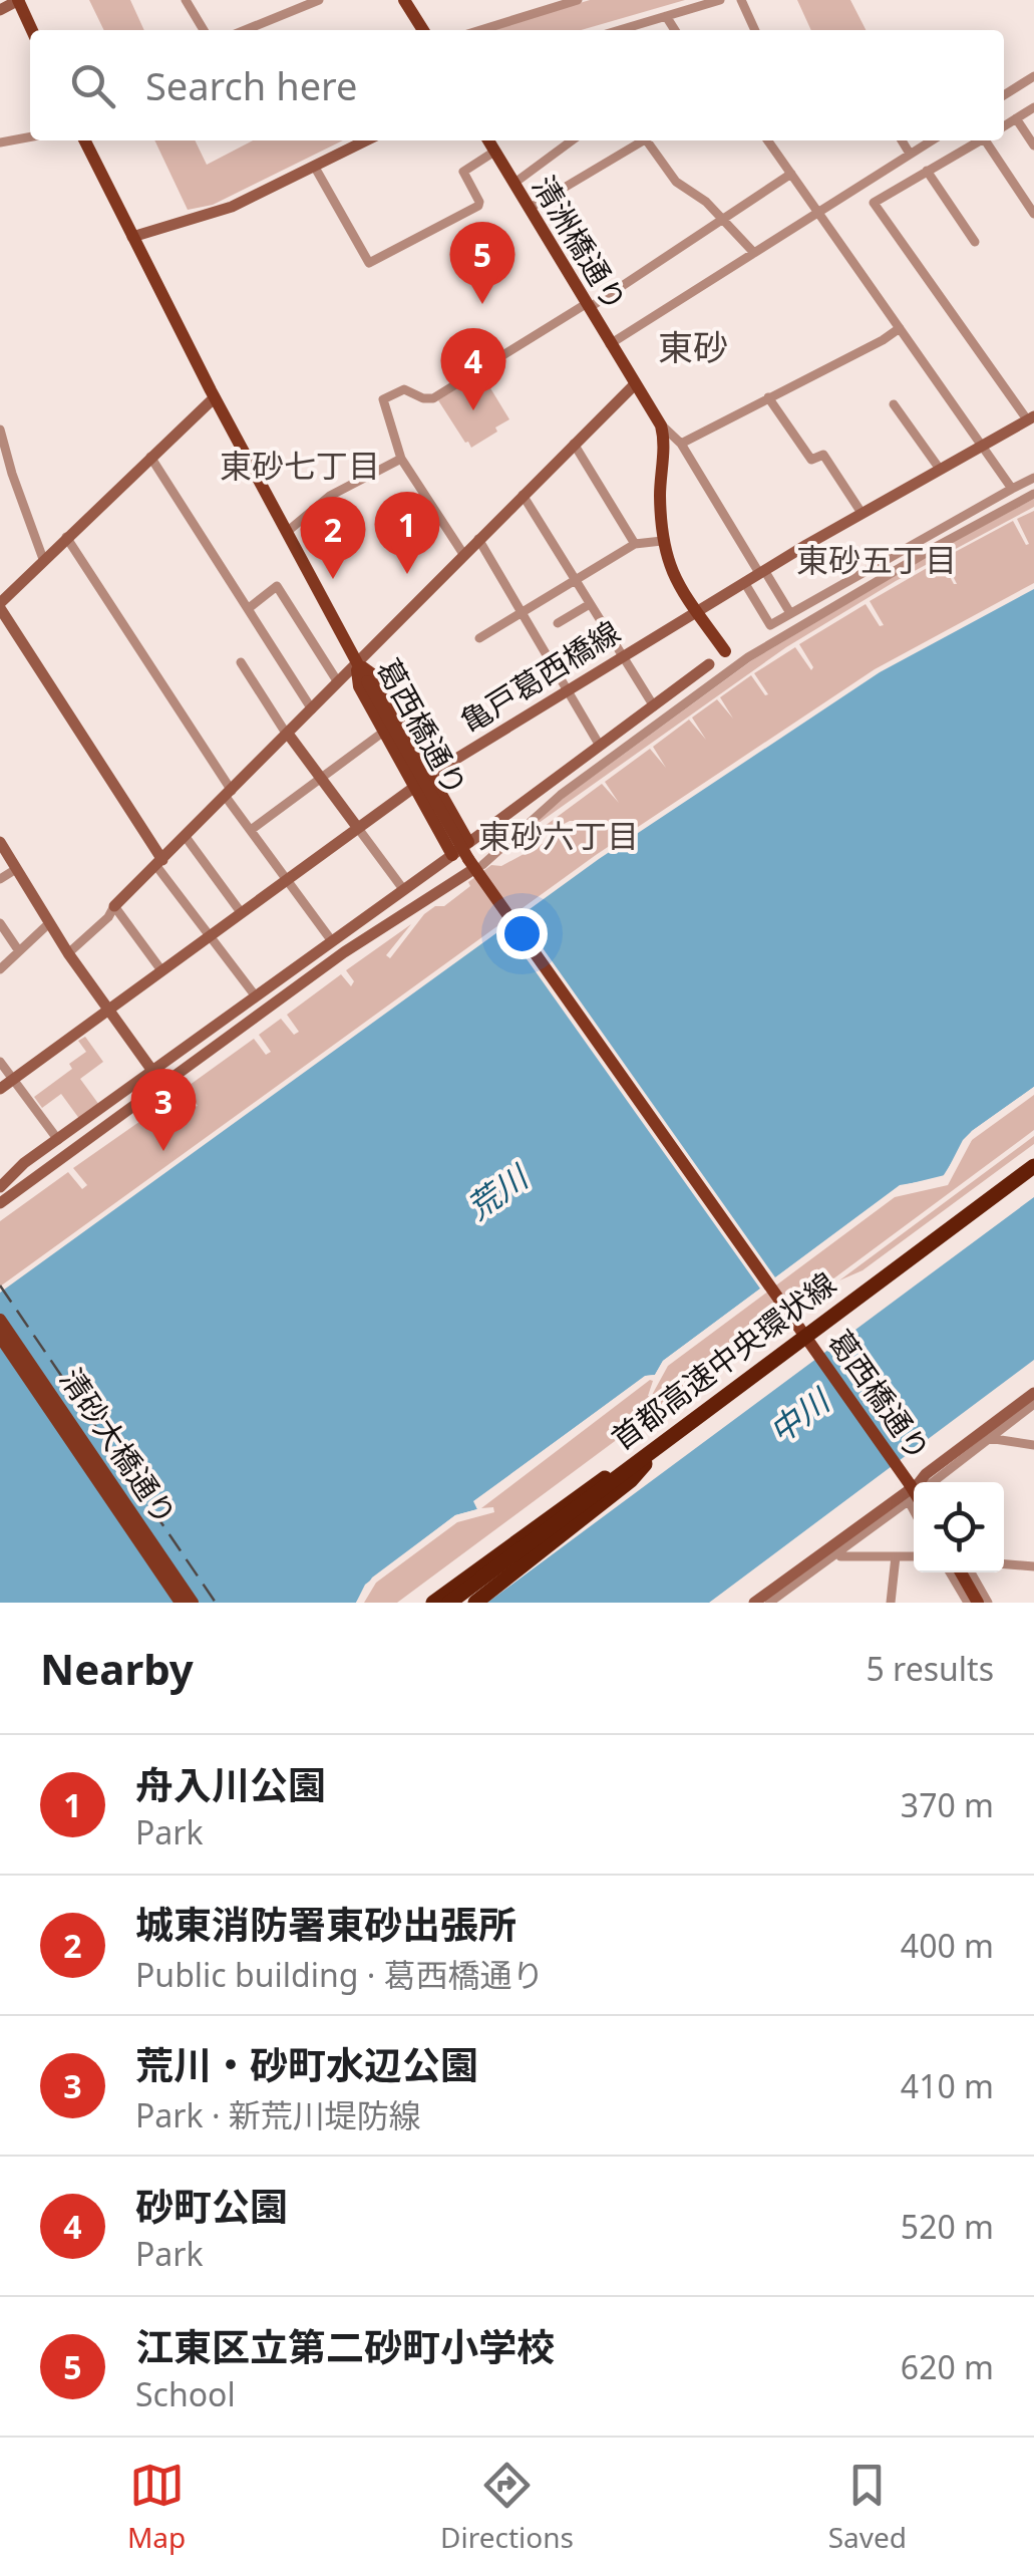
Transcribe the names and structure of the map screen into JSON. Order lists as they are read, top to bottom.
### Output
{
  "streets": {
    "highway": ["首都高速中央環状線"],
    "main road": [
      "清洲橋通り",
      "亀戸葛西橋線",
      "葛西橋通り",
      "清砂大橋通り"
    ]
  },
  "crossings": [
    ["清洲橋通り", "亀戸葛西橋線"]
  ],
  "districts": [
    "東砂",
    "東砂七丁目",
    "東砂五丁目",
    "東砂六丁目"
  ],
  "water": ["荒川", "中川"],
  "page": {
    "search": "Search here",
    "pins": [
      "5",
      "4",
      "1",
      "2",
      "3"
    ],
    "heading": ["Nearby", "5 results"],
    "list": [
      {
        "mark": "1",
        "name": "舟入川公園",
        "note": "Park",
        "value": "370 m"
      },
      {
        "mark": "2",
        "name": "城東消防署東砂出張所",
        "note": "Public building · 葛西橋通り",
        "value": "400 m"
      },
      {
        "mark": "3",
        "name": "荒川・砂町水辺公園",
        "note": "Park · 新荒川堤防線",
        "value": "410 m"
      },
      {
        "mark": "4",
        "name": "砂町公園",
        "note": "Park",
        "value": "520 m"
      },
      {
        "mark": "5",
        "name": "江東区立第二砂町小学校",
        "note": "School",
        "value": "620 m"
      }
    ],
    "nav": ["Map", "Directions", "Saved"]
  }
}
